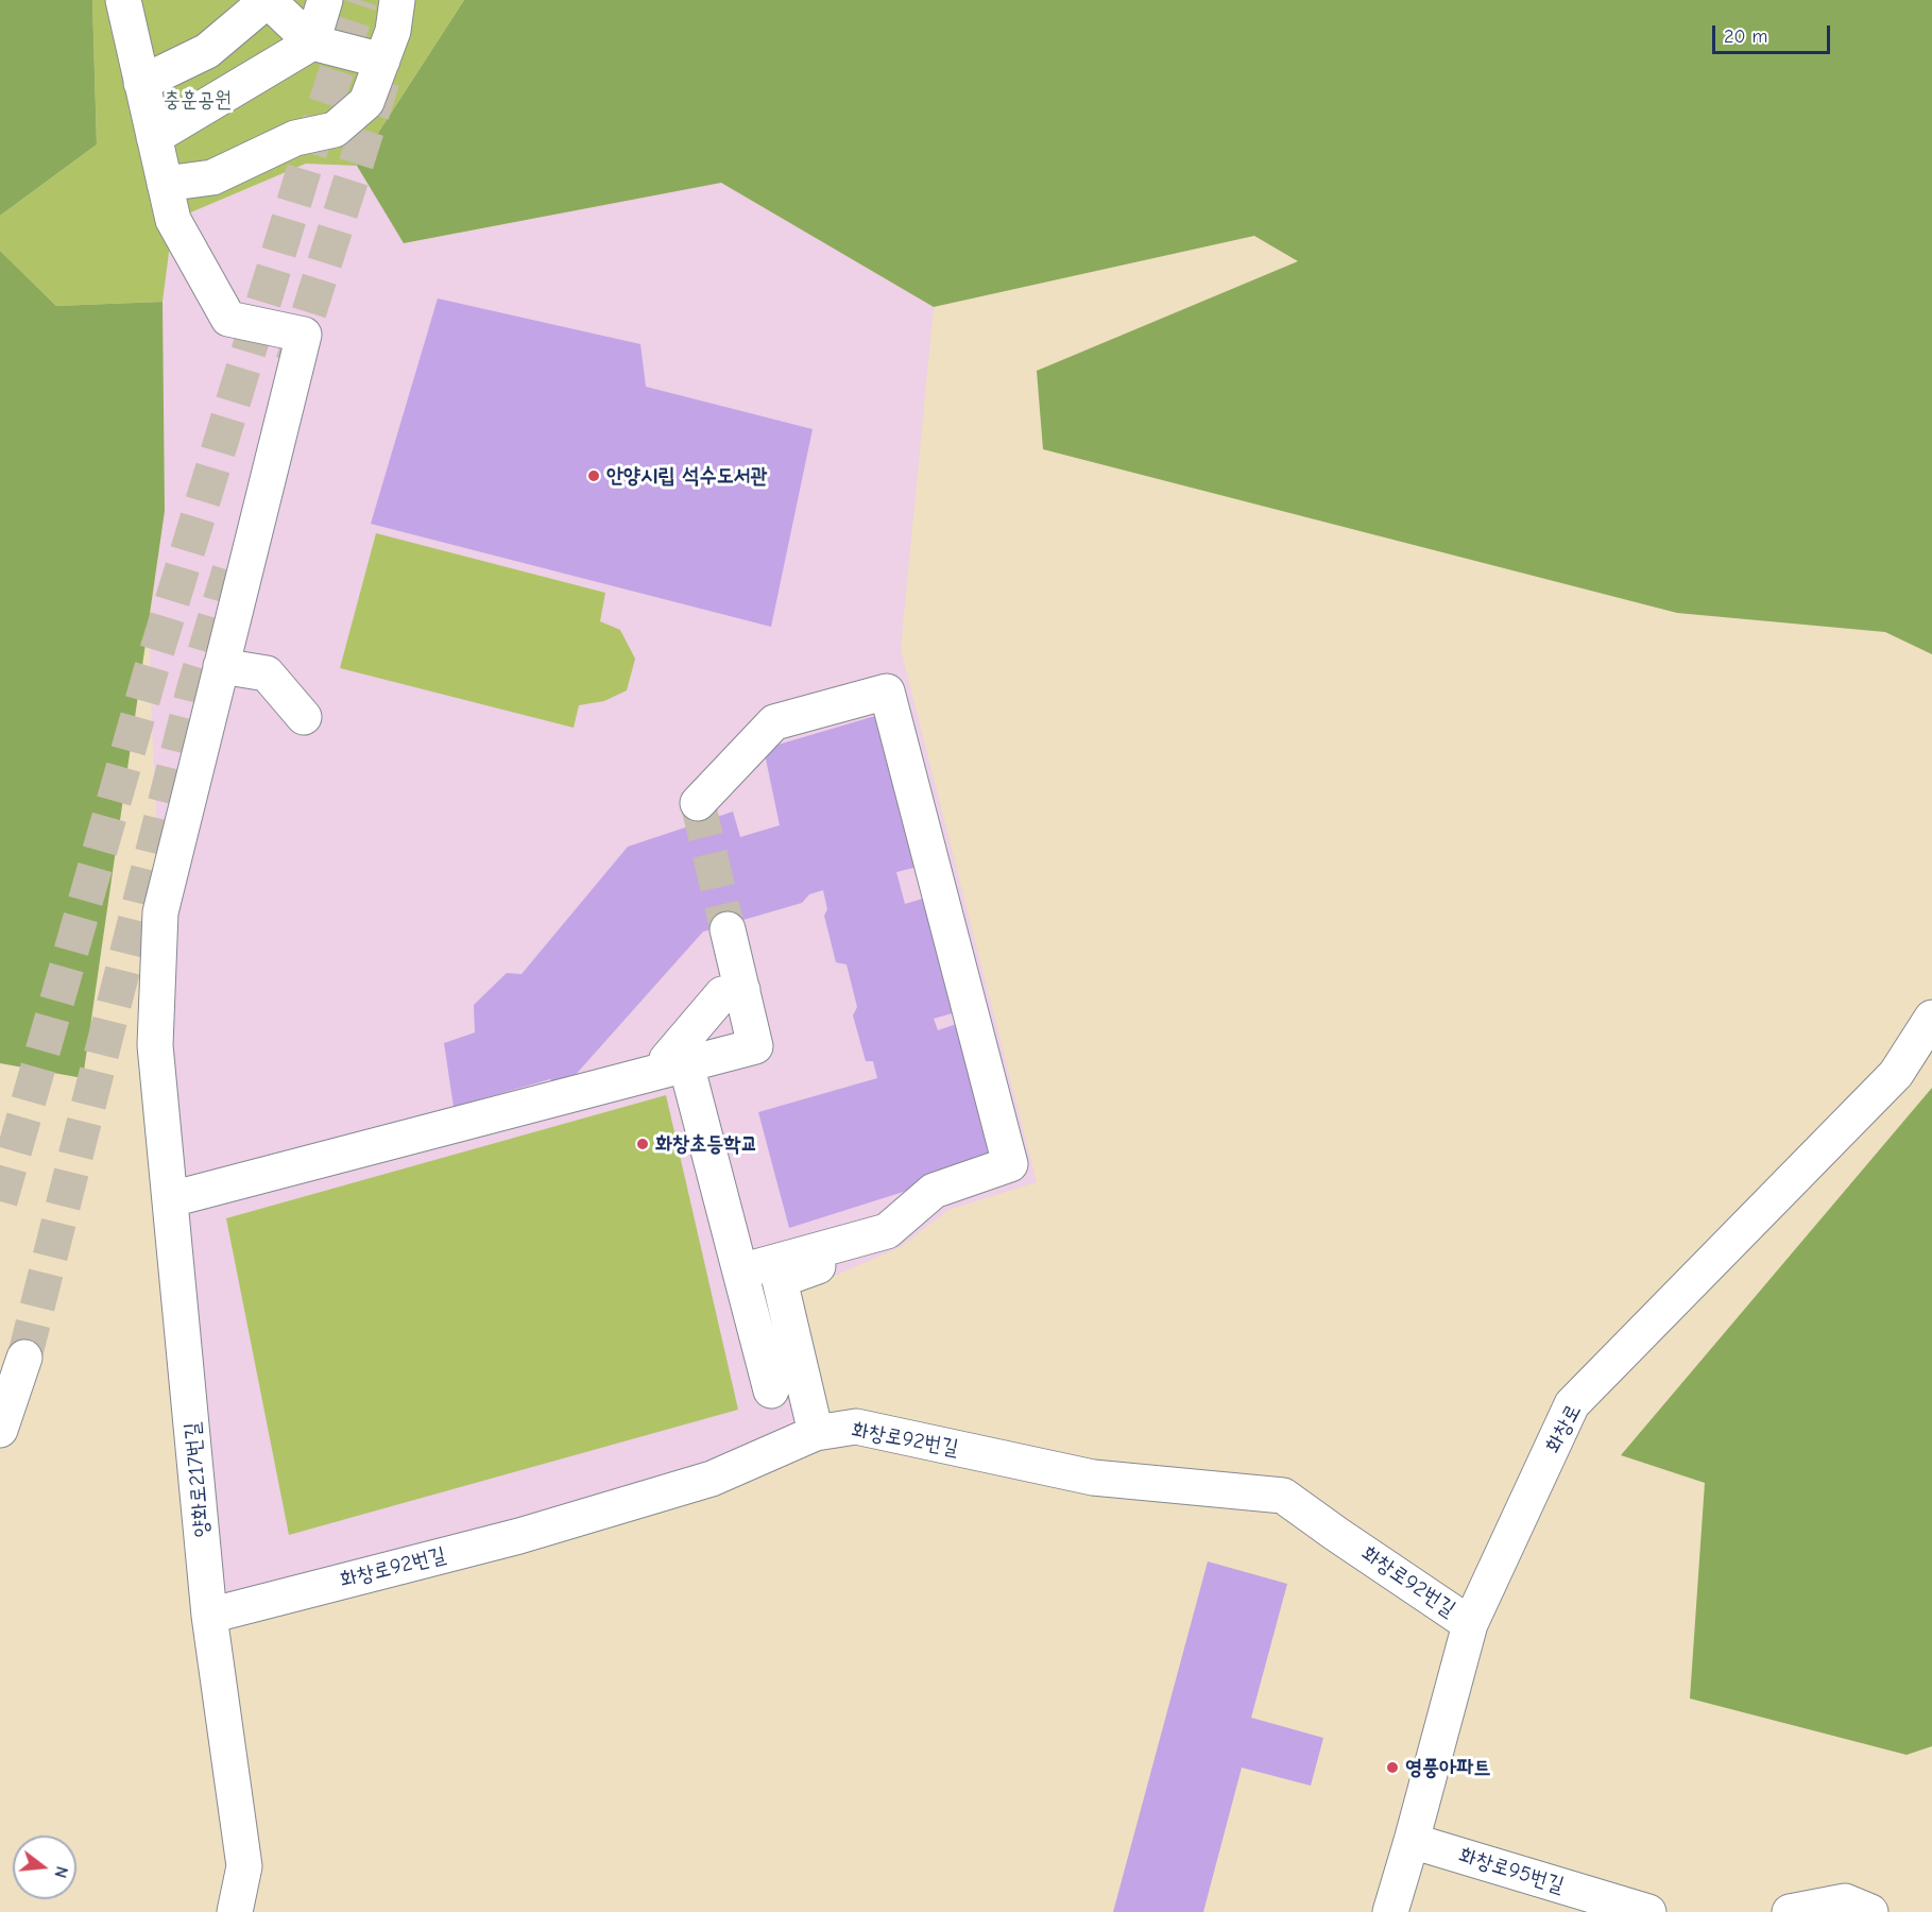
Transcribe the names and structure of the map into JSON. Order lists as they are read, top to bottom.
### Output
{
  "streets": {
    "street": [
      "화창로",
      "화창로92번길",
      "양화로217번길",
      "화창로95번길"
    ]
  },
  "crossings": [
    ["화창로", "화창로92번길"],
    ["화창로", "화창로95번길"],
    ["화창로92번길", "양화로217번길"]
  ],
  "parks": ["충훈공원"],
  "places": ["안양시립 석수도서관", "화창초등학교", "영풍아파트"],
  "scale_bar": "20 m",
  "north": "right"
}
